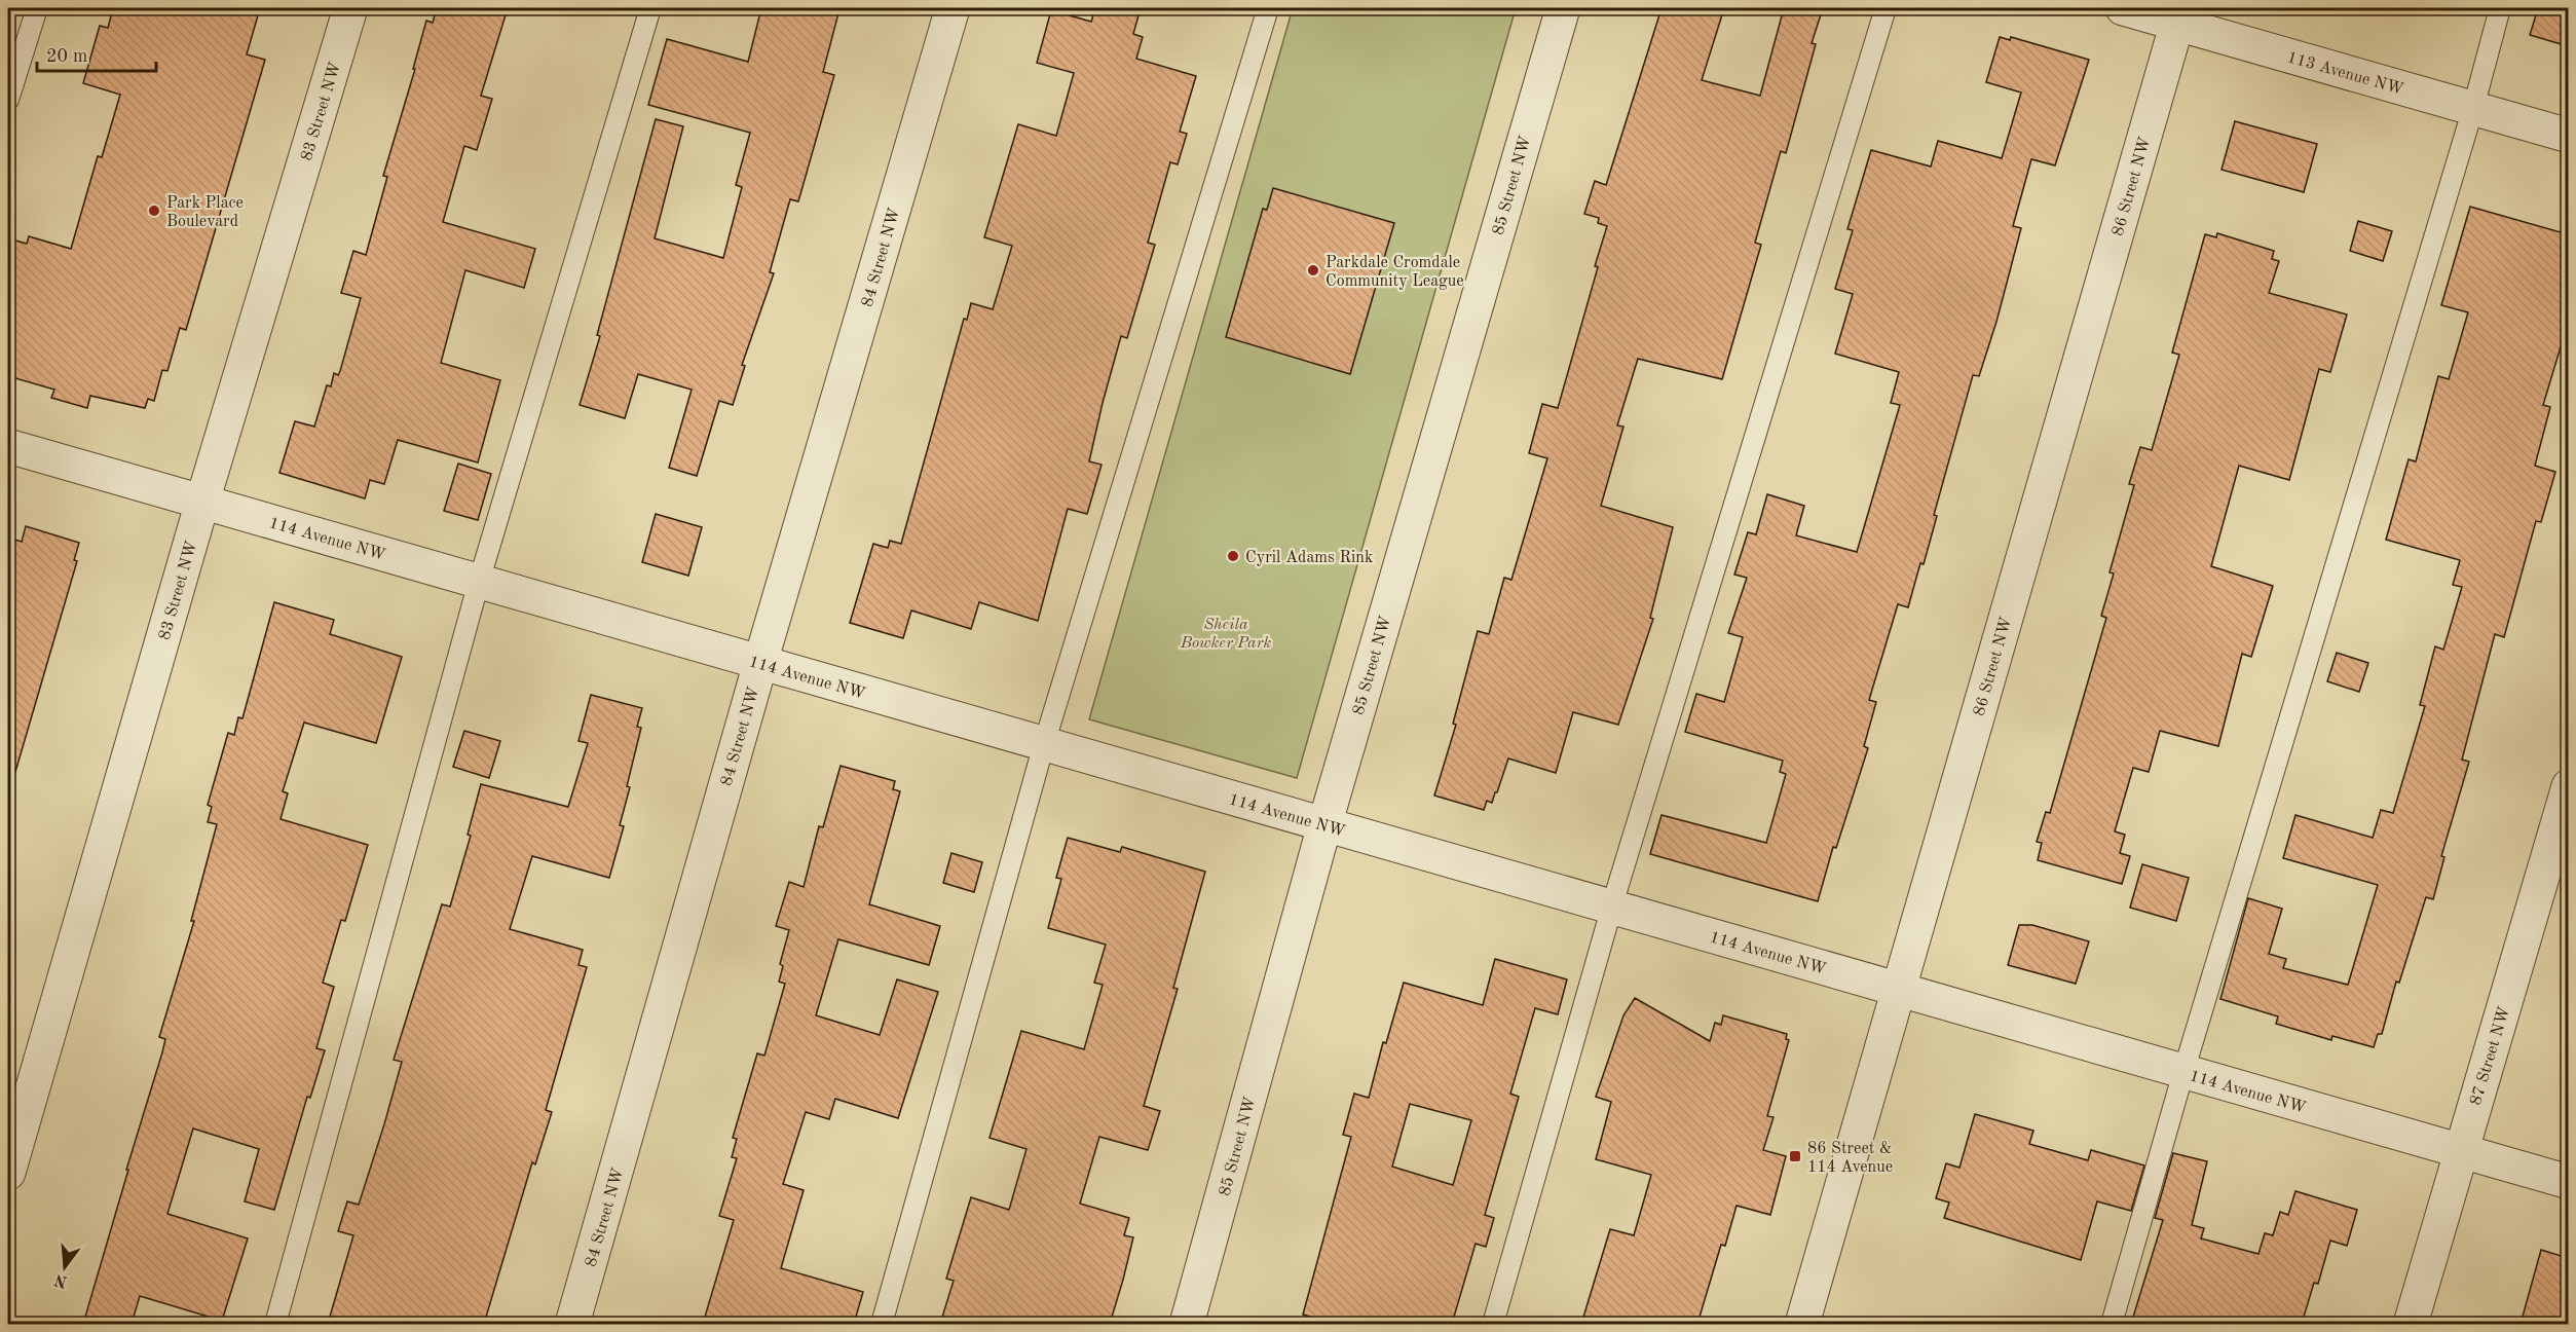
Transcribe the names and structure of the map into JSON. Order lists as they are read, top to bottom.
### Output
{
  "streets": {
    "street": [
      "113 Avenue NW",
      "83 Street NW",
      "85 Street NW",
      "86 Street NW",
      "84 Street NW",
      "114 Avenue NW",
      "87 Street NW"
    ]
  },
  "crossings": [
    ["113 Avenue NW", "86 Street NW"],
    ["83 Street NW", "114 Avenue NW"],
    ["85 Street NW", "114 Avenue NW"],
    ["86 Street NW", "114 Avenue NW"],
    ["84 Street NW", "114 Avenue NW"],
    ["114 Avenue NW", "87 Street NW"]
  ],
  "parks": ["Sheila Bowker Park"],
  "places": {
    "other": ["Park Place Boulevard", "Parkdale Cromdale Community League", "Cyril Adams Rink"],
    "transit": ["86 Street & 114 Avenue"]
  },
  "scale_bar": "20 m",
  "north": "bottom"
}
